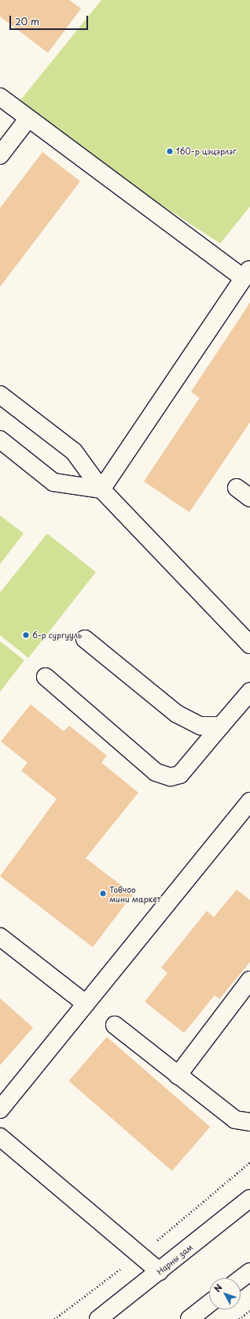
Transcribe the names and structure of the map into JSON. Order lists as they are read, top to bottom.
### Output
{
  "streets": {
    "street": ["Нарны зам"]
  },
  "places": ["160-р цэцэрлэг", "6-р сургууль", "Товчоо мини маркет"],
  "scale_bar": "20 m",
  "north": "top left"
}
